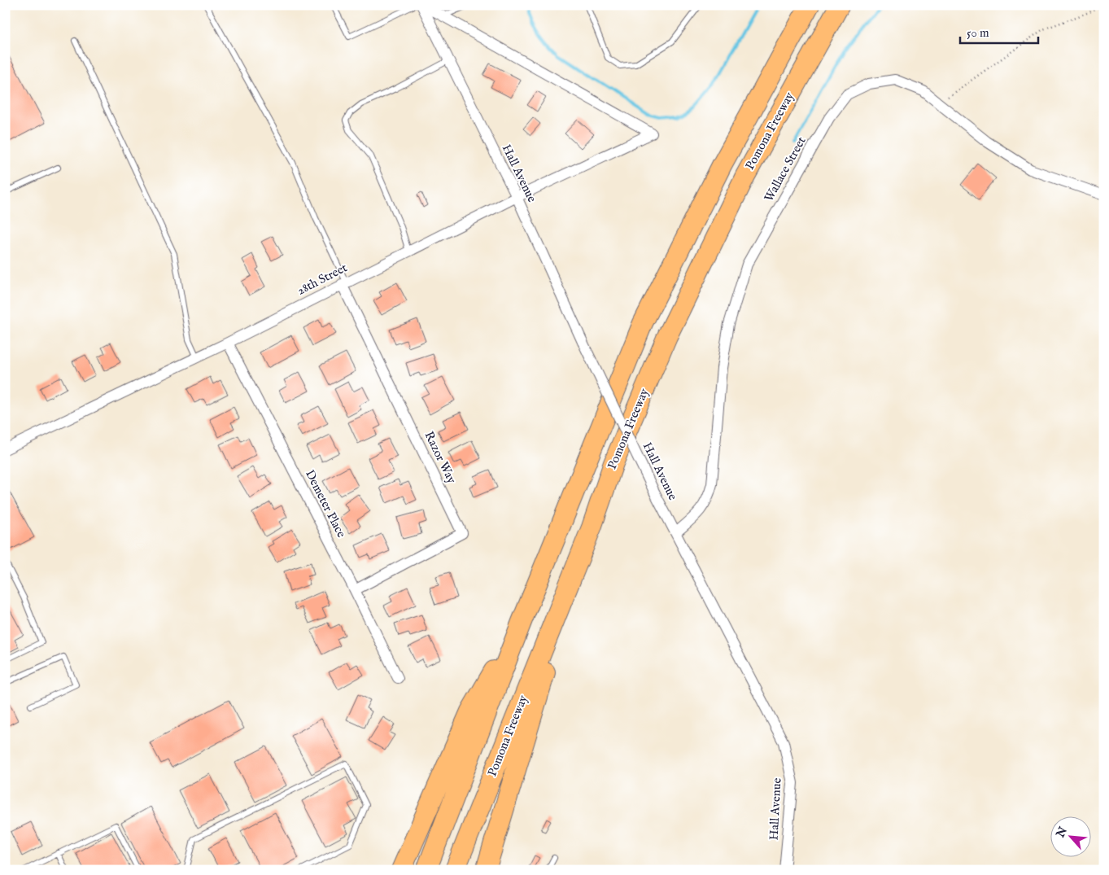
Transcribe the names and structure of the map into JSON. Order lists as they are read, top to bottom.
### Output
{
  "streets": {
    "highway": ["Pomona Freeway"],
    "street": [
      "Wallace Street",
      "Hall Avenue",
      "28th Street",
      "Razor Way",
      "Demeter Place"
    ]
  },
  "crossings": [
    ["Wallace Street", "Hall Avenue"],
    ["Hall Avenue", "28th Street"],
    ["28th Street", "Razor Way"],
    ["28th Street", "Demeter Place"],
    ["Razor Way", "Demeter Place"]
  ],
  "scale_bar": "50 m",
  "north": "top left"
}
